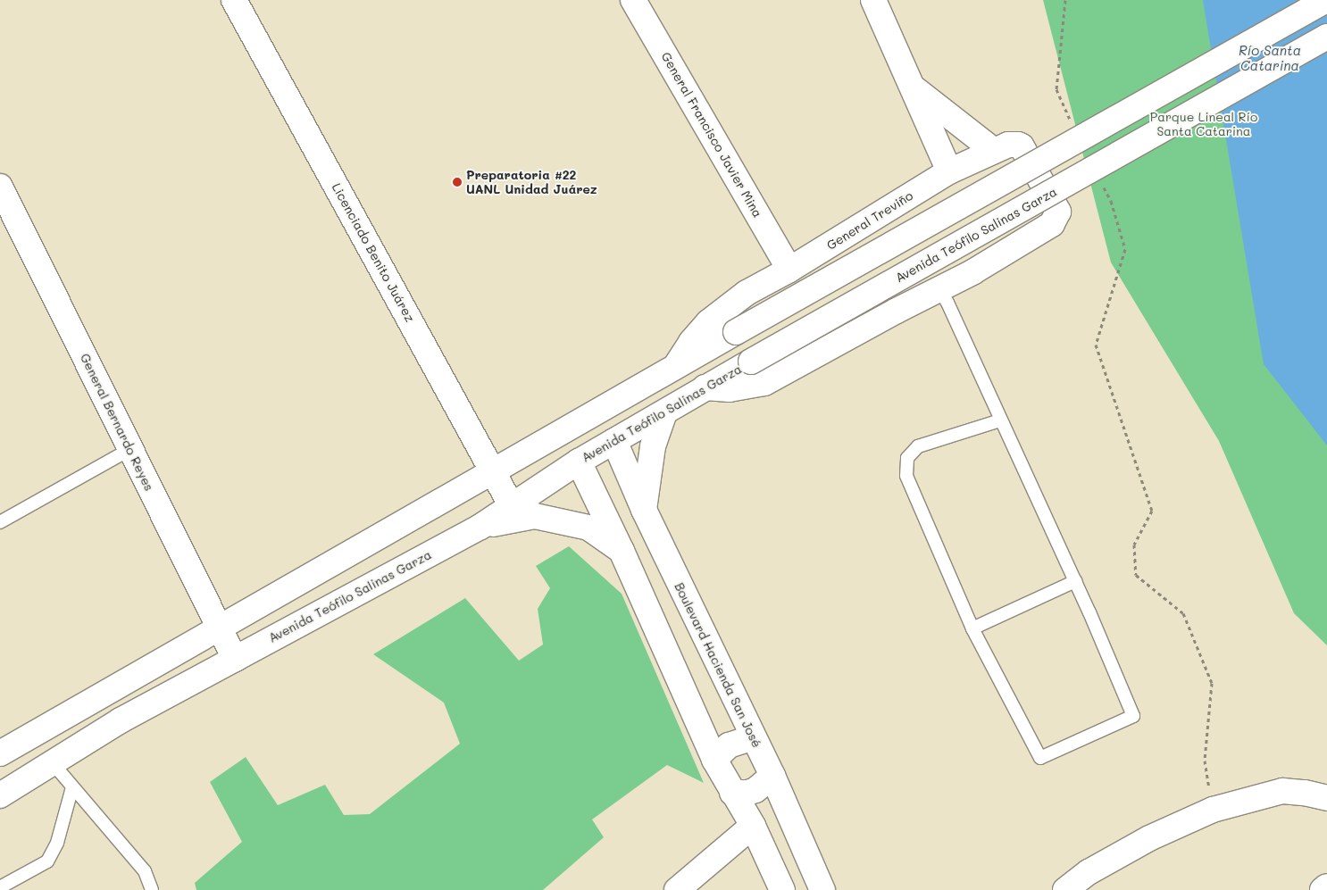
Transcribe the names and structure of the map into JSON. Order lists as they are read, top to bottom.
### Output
{
  "streets": {
    "street": [
      "General Francisco Javier Mina",
      "General Treviño",
      "Avenida Teófilo Salinas Garza",
      "Licenciado Benito Juárez",
      "General Bernardo Reyes",
      "Boulevard Hacienda San José"
    ]
  },
  "crossings": [
    ["General Francisco Javier Mina", "General Treviño"],
    ["Avenida Teófilo Salinas Garza", "Licenciado Benito Juárez"],
    ["Avenida Teófilo Salinas Garza", "General Bernardo Reyes"],
    ["Avenida Teófilo Salinas Garza", "Boulevard Hacienda San José"]
  ],
  "water": ["Río Santa Catarina"],
  "parks": ["Parque Lineal Río Santa Catarina"],
  "places": ["Preparatoria #22 UANL Unidad Juárez"]
}
